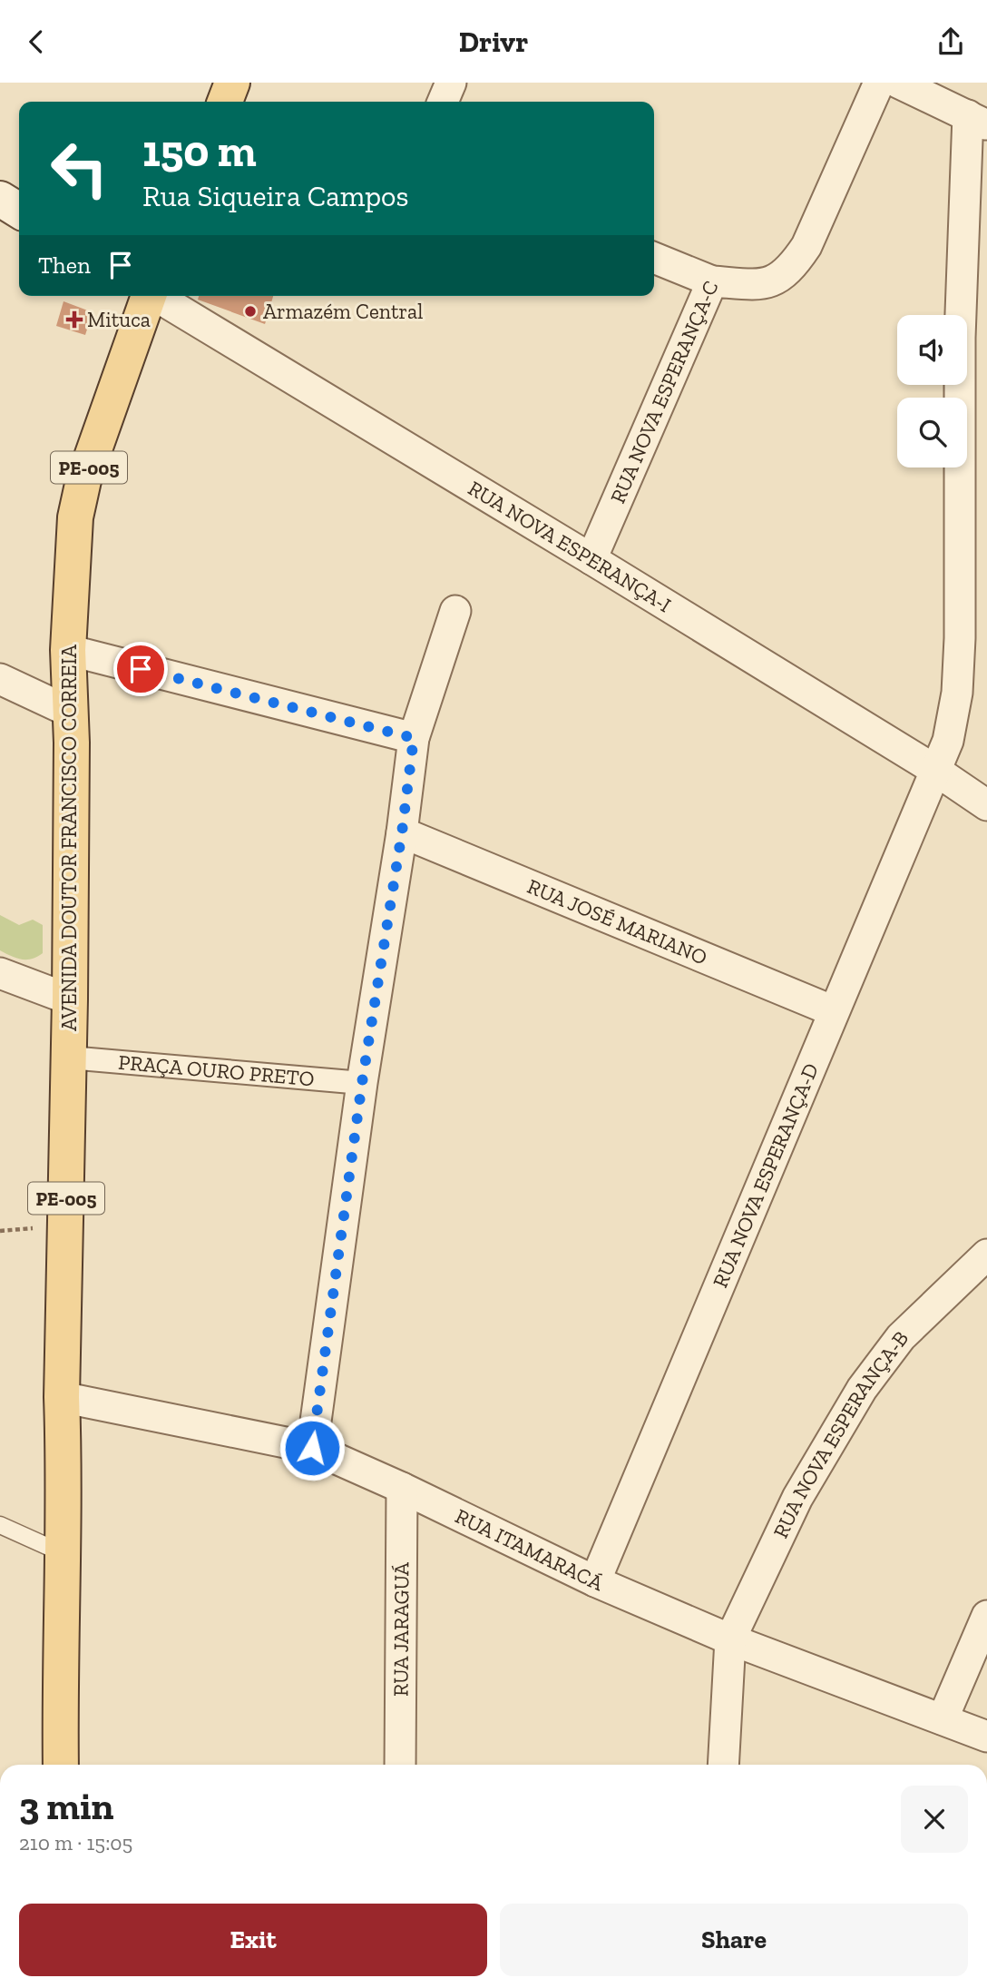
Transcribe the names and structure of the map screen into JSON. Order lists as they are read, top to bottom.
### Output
{
  "streets": {
    "main road": ["PE-005", "AVENIDA DOUTOR FRANCISCO CORREIA"],
    "street": [
      "RUA NOVA ESPERANÇA-C",
      "RUA NOVA ESPERANÇA-I",
      "RUA JOSÉ MARIANO",
      "PRAÇA OURO PRETO",
      "RUA NOVA ESPERANÇA-D",
      "RUA NOVA ESPERANÇA-B",
      "RUA ITAMARACÁ",
      "RUA JARAGUÁ"
    ]
  },
  "crossings": [
    ["RUA NOVA ESPERANÇA-C", "RUA NOVA ESPERANÇA-I"],
    ["PE-005", "AVENIDA DOUTOR FRANCISCO CORREIA"],
    ["PE-005", "RUA ITAMARACÁ"],
    ["RUA NOVA ESPERANÇA-I", "RUA NOVA ESPERANÇA-D"],
    ["AVENIDA DOUTOR FRANCISCO CORREIA", "PRAÇA OURO PRETO"],
    ["AVENIDA DOUTOR FRANCISCO CORREIA", "RUA ITAMARACÁ"],
    ["RUA JOSÉ MARIANO", "RUA NOVA ESPERANÇA-D"],
    ["RUA NOVA ESPERANÇA-D", "RUA ITAMARACÁ"],
    ["RUA NOVA ESPERANÇA-B", "RUA ITAMARACÁ"],
    ["RUA ITAMARACÁ", "RUA JARAGUÁ"]
  ],
  "places": {
    "other": ["Armazém Central"],
    "health": ["Mituca"]
  },
  "page": {
    "header": "Drivr",
    "turn": ["150 m", "Rua Siqueira Campos"],
    "then": "Then",
    "heading": ["3 min", "210 m · 15:05"],
    "buttons": ["Exit", "Share"]
  }
}
